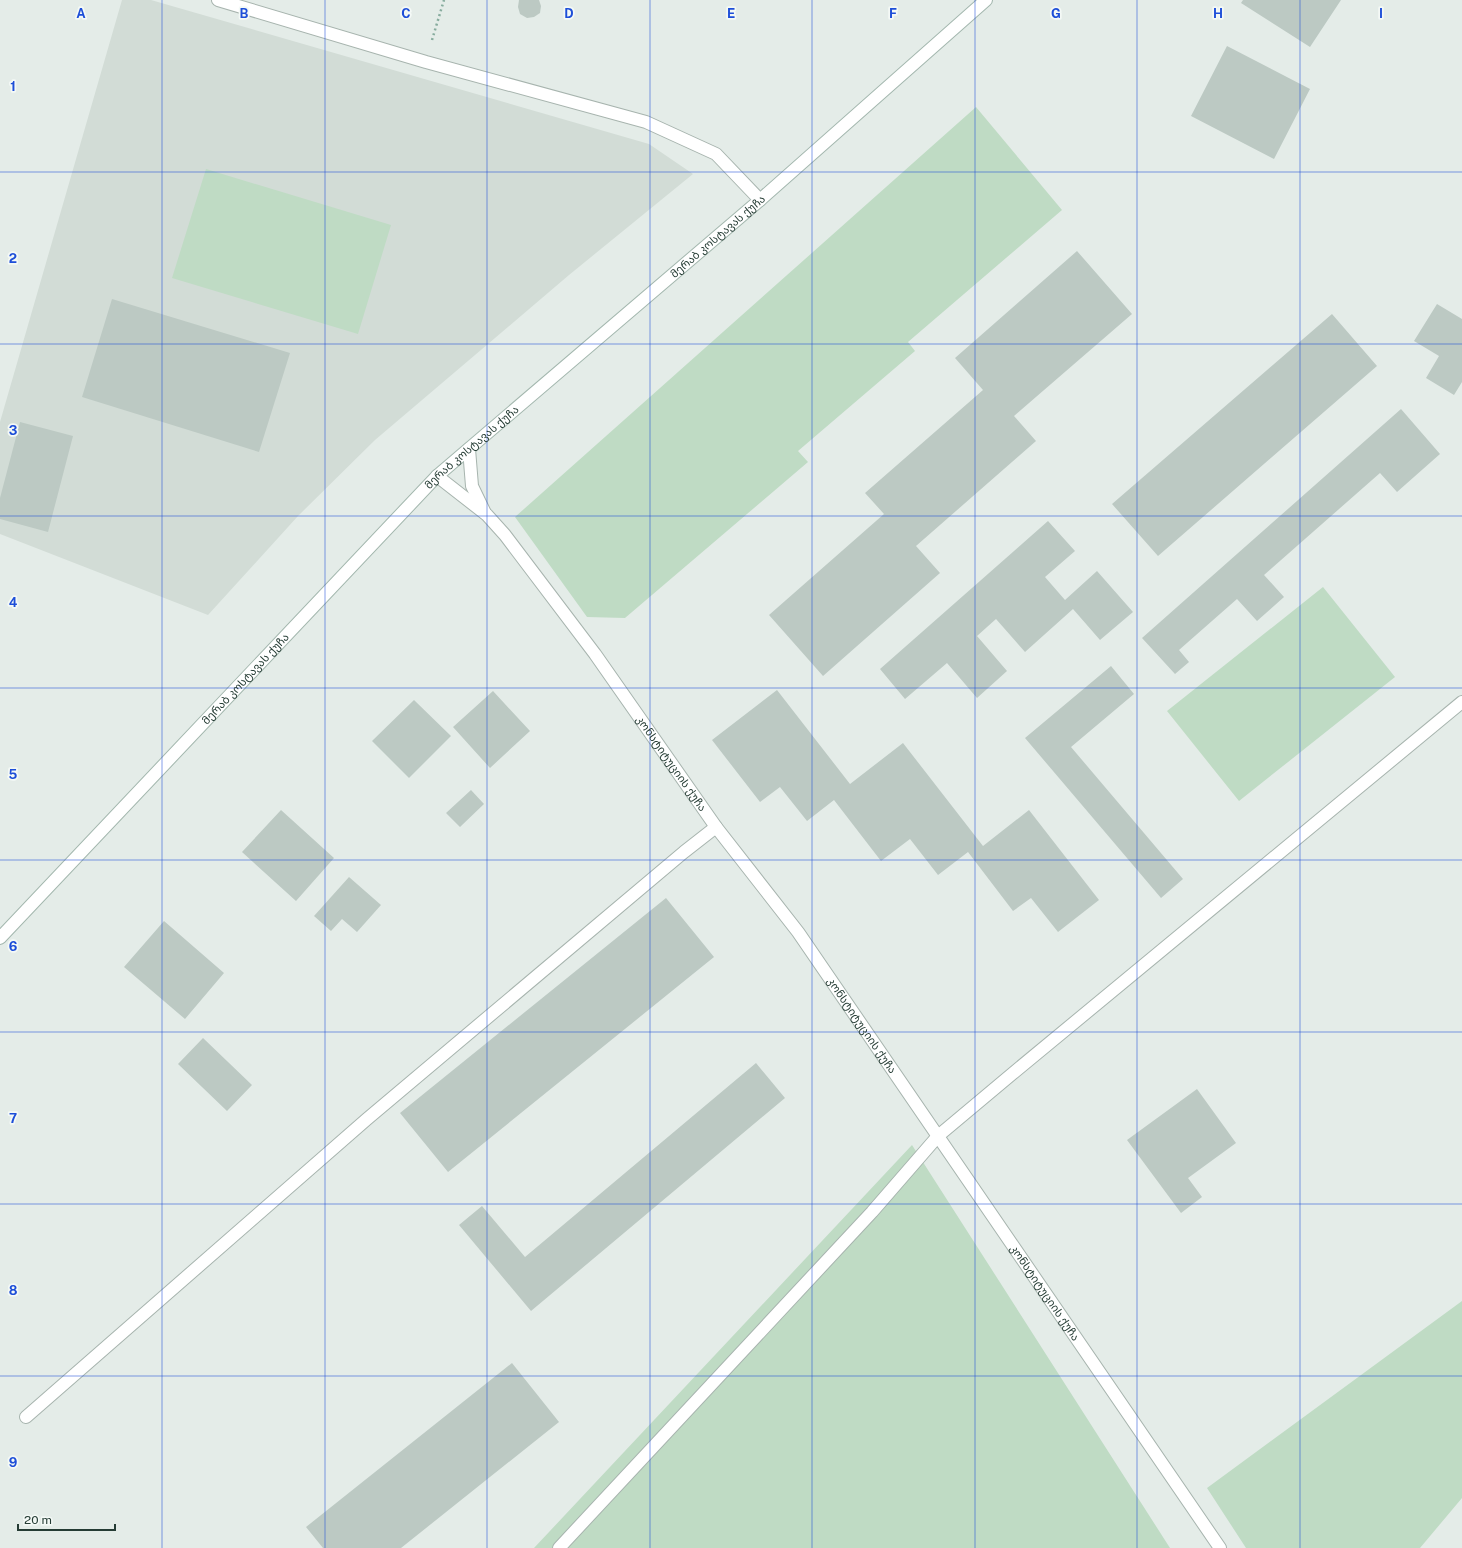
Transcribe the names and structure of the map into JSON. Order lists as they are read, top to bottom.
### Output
{
  "streets": {
    "street": ["მერაბ კოსტავას ქუჩა", "კონსტიტუციის ქუჩა"]
  },
  "crossings": [
    ["მერაბ კოსტავას ქუჩა", "კონსტიტუციის ქუჩა"]
  ],
  "scale_bar": "20 m",
  "grid": {
    "columns": [
      "A",
      "B",
      "C",
      "D",
      "E",
      "F",
      "G",
      "H",
      "I"
    ],
    "rows": [
      "1",
      "2",
      "3",
      "4",
      "5",
      "6",
      "7",
      "8",
      "9"
    ]
  }
}
